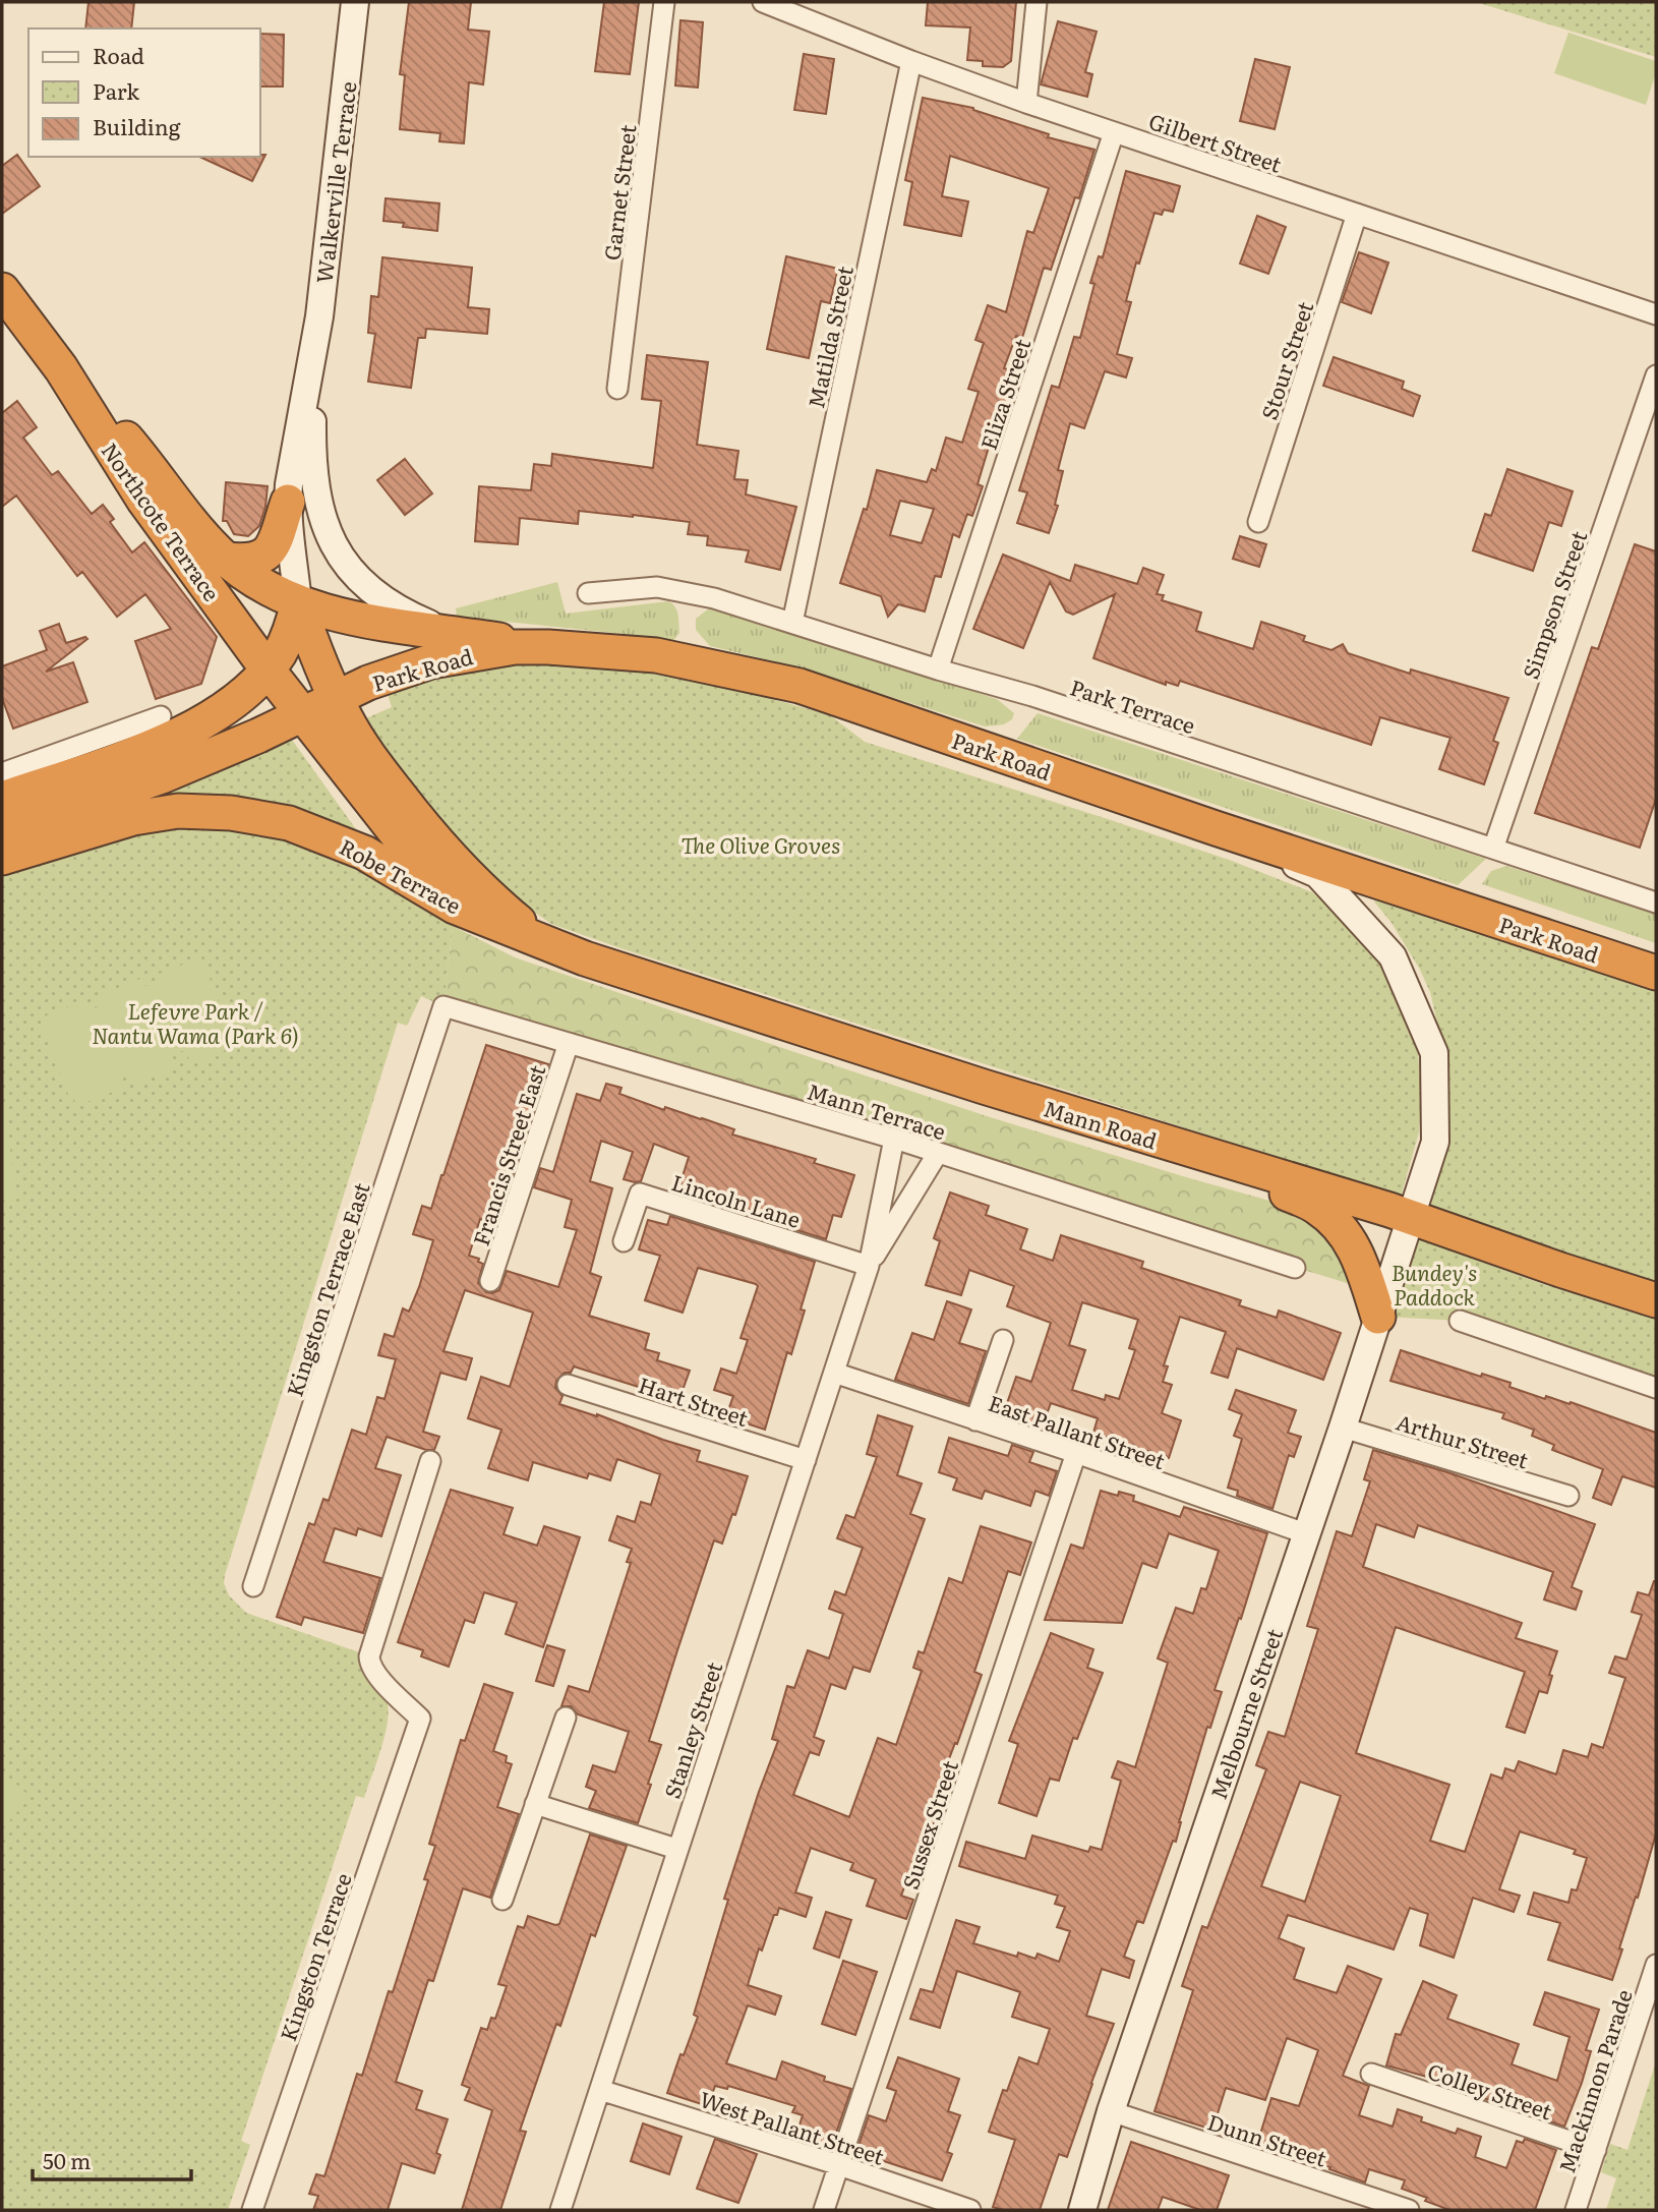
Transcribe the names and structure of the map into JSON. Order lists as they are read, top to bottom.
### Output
{
  "streets": {
    "highway": [
      "Northcote Terrace",
      "Park Road",
      "Robe Terrace",
      "Mann Road"
    ],
    "main road": ["Walkerville Terrace", "Melbourne Street"],
    "street": [
      "Gilbert Street",
      "Garnet Street",
      "Matilda Street",
      "Stour Street",
      "Eliza Street",
      "Simpson Street",
      "Park Terrace",
      "Mann Terrace",
      "Francis Street East",
      "Lincoln Lane",
      "Kingston Terrace East",
      "Hart Street",
      "East Pallant Street",
      "Arthur Street",
      "Stanley Street",
      "Sussex Street",
      "Kingston Terrace",
      "Mackinnon Parade",
      "Colley Street",
      "West Pallant Street",
      "Dunn Street"
    ]
  },
  "crossings": [
    ["Gilbert Street", "Matilda Street"],
    ["Gilbert Street", "Stour Street"],
    ["Gilbert Street", "Eliza Street"],
    ["Walkerville Terrace", "Northcote Terrace"],
    ["Matilda Street", "Park Terrace"],
    ["Eliza Street", "Park Terrace"],
    ["Northcote Terrace", "Park Road"],
    ["Northcote Terrace", "Robe Terrace"],
    ["Northcote Terrace", "Mann Road"],
    ["Simpson Street", "Park Terrace"],
    ["Park Road", "Melbourne Street"],
    ["Robe Terrace", "Mann Road"],
    ["Mann Terrace", "Francis Street East"],
    ["Mann Terrace", "Kingston Terrace East"],
    ["Mann Terrace", "Stanley Street"],
    ["Mann Road", "Melbourne Street"],
    ["Lincoln Lane", "Stanley Street"],
    ["Hart Street", "Stanley Street"],
    ["East Pallant Street", "Melbourne Street"],
    ["East Pallant Street", "Stanley Street"],
    ["East Pallant Street", "Sussex Street"],
    ["Arthur Street", "Melbourne Street"],
    ["Melbourne Street", "Dunn Street"],
    ["Stanley Street", "West Pallant Street"],
    ["Sussex Street", "West Pallant Street"],
    ["Mackinnon Parade", "Colley Street"]
  ],
  "parks": ["The Olive Groves", "Lefevre Park / Nantu Wama (Park 6)", "Bundey's Paddock"],
  "legend": ["Road", "Park", "Building"],
  "scale_bar": "50 m"
}
